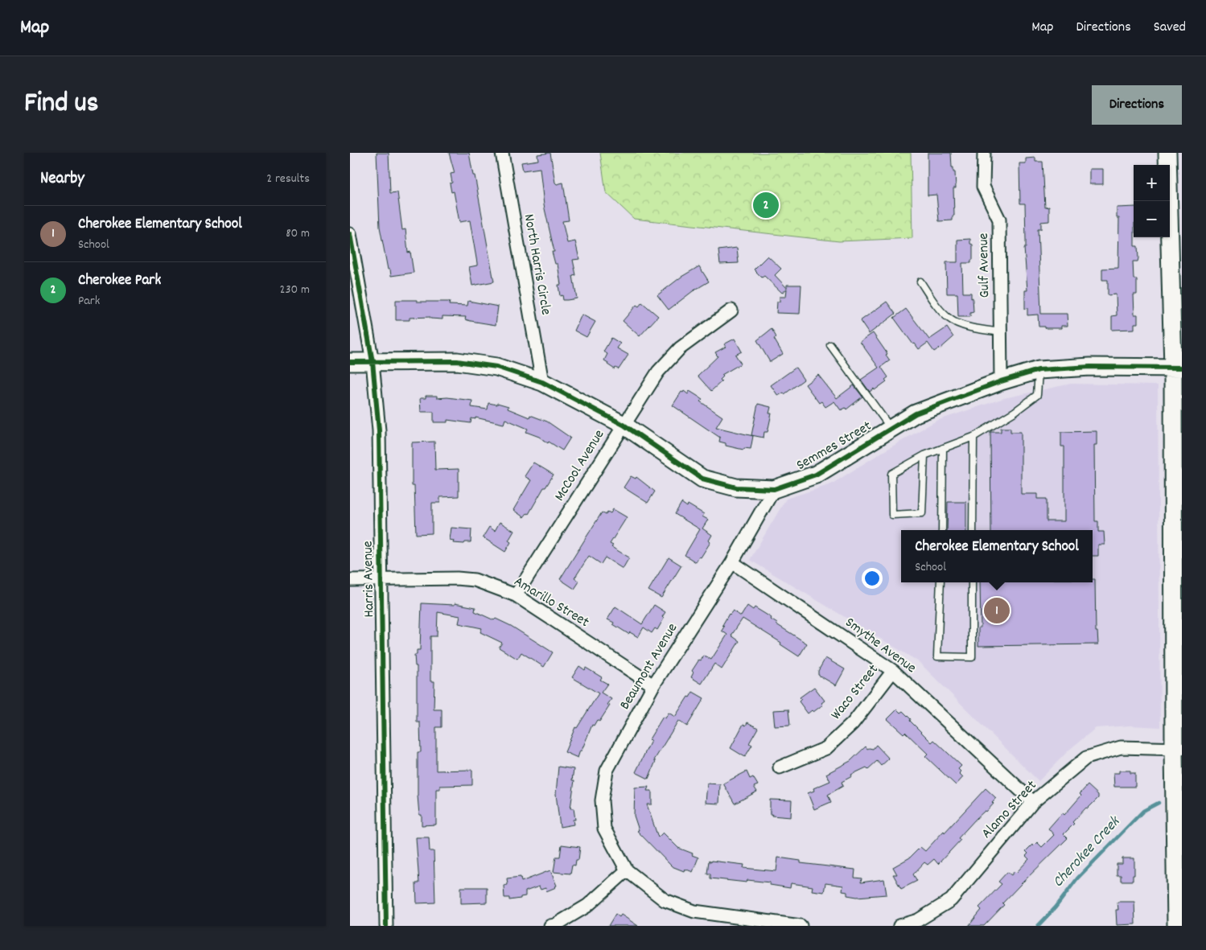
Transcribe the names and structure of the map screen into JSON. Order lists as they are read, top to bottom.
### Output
{
  "streets": {
    "main road": ["Semmes Street"],
    "street": [
      "North Harris Circle",
      "Gulf Avenue",
      "McCool Avenue",
      "Harris Avenue",
      "Amarillo Street",
      "Smythe Avenue",
      "Beaumont Avenue",
      "Waco Street",
      "Alamo Street"
    ]
  },
  "crossings": [
    ["North Harris Circle", "Semmes Street"],
    ["Gulf Avenue", "Semmes Street"],
    ["Semmes Street", "McCool Avenue"],
    ["Semmes Street", "Harris Avenue"],
    ["Semmes Street", "Beaumont Avenue"],
    ["McCool Avenue", "Amarillo Street"],
    ["Harris Avenue", "Amarillo Street"],
    ["Amarillo Street", "Beaumont Avenue"],
    ["Smythe Avenue", "Beaumont Avenue"],
    ["Smythe Avenue", "Waco Street"],
    ["Smythe Avenue", "Alamo Street"]
  ],
  "water": ["Cherokee Creek"],
  "page": {
    "header": "Map",
    "nav": ["Map", "Directions", "Saved"],
    "title": "Find us",
    "buttons": "Directions",
    "heading": ["Nearby", "2 results"],
    "map_buttons": ["+", "−"],
    "pins": ["2", "1"],
    "list": [
      {
        "mark": "1",
        "name": "Cherokee Elementary School",
        "note": "School",
        "value": "80 m"
      },
      {
        "mark": "2",
        "name": "Cherokee Park",
        "note": "Park",
        "value": "230 m"
      }
    ],
    "popup": ["Cherokee Elementary School", "School"]
  }
}
